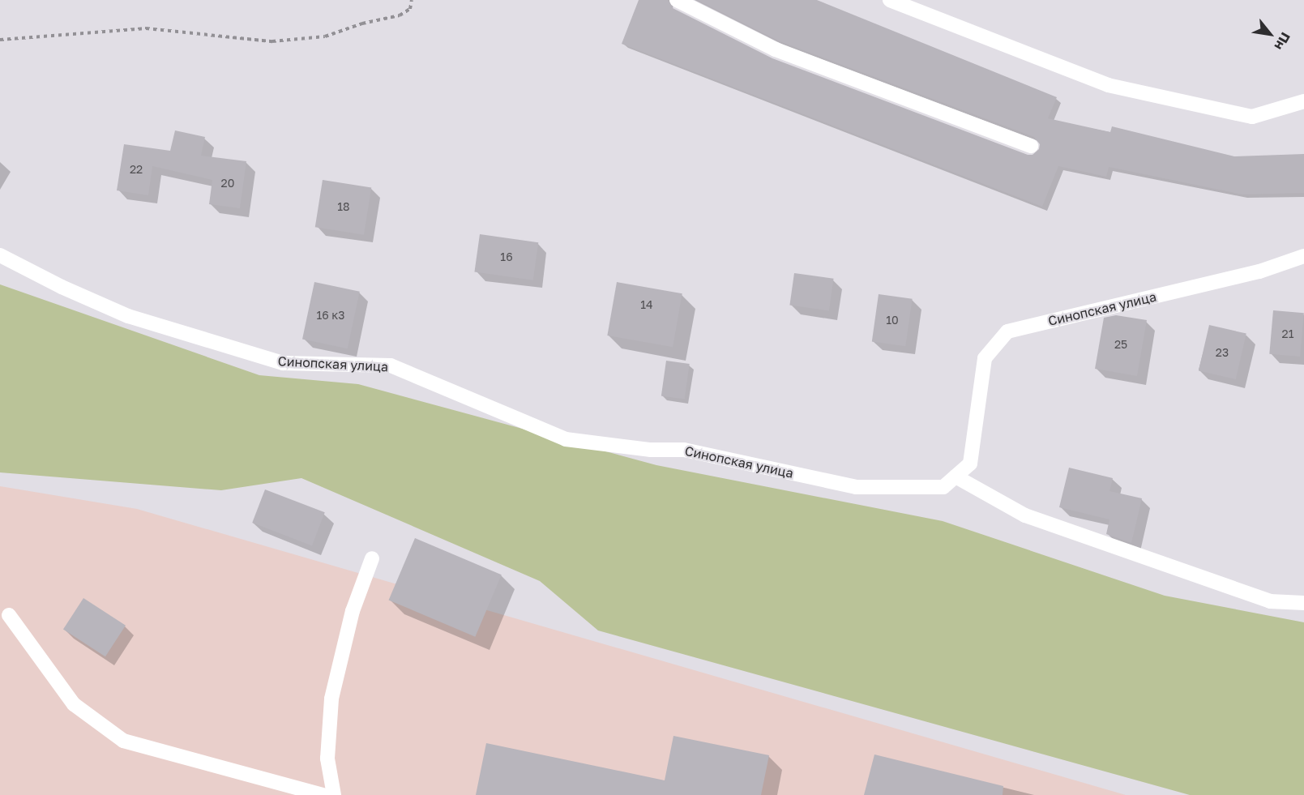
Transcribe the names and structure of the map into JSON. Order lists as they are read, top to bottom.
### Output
{
  "streets": {
    "lane": ["Синопская улица"]
  },
  "house_numbers": [
    "22",
    "20",
    "18",
    "16",
    "14",
    "16 к3",
    "10",
    "21",
    "25",
    "23"
  ],
  "north": "bottom right"
}
